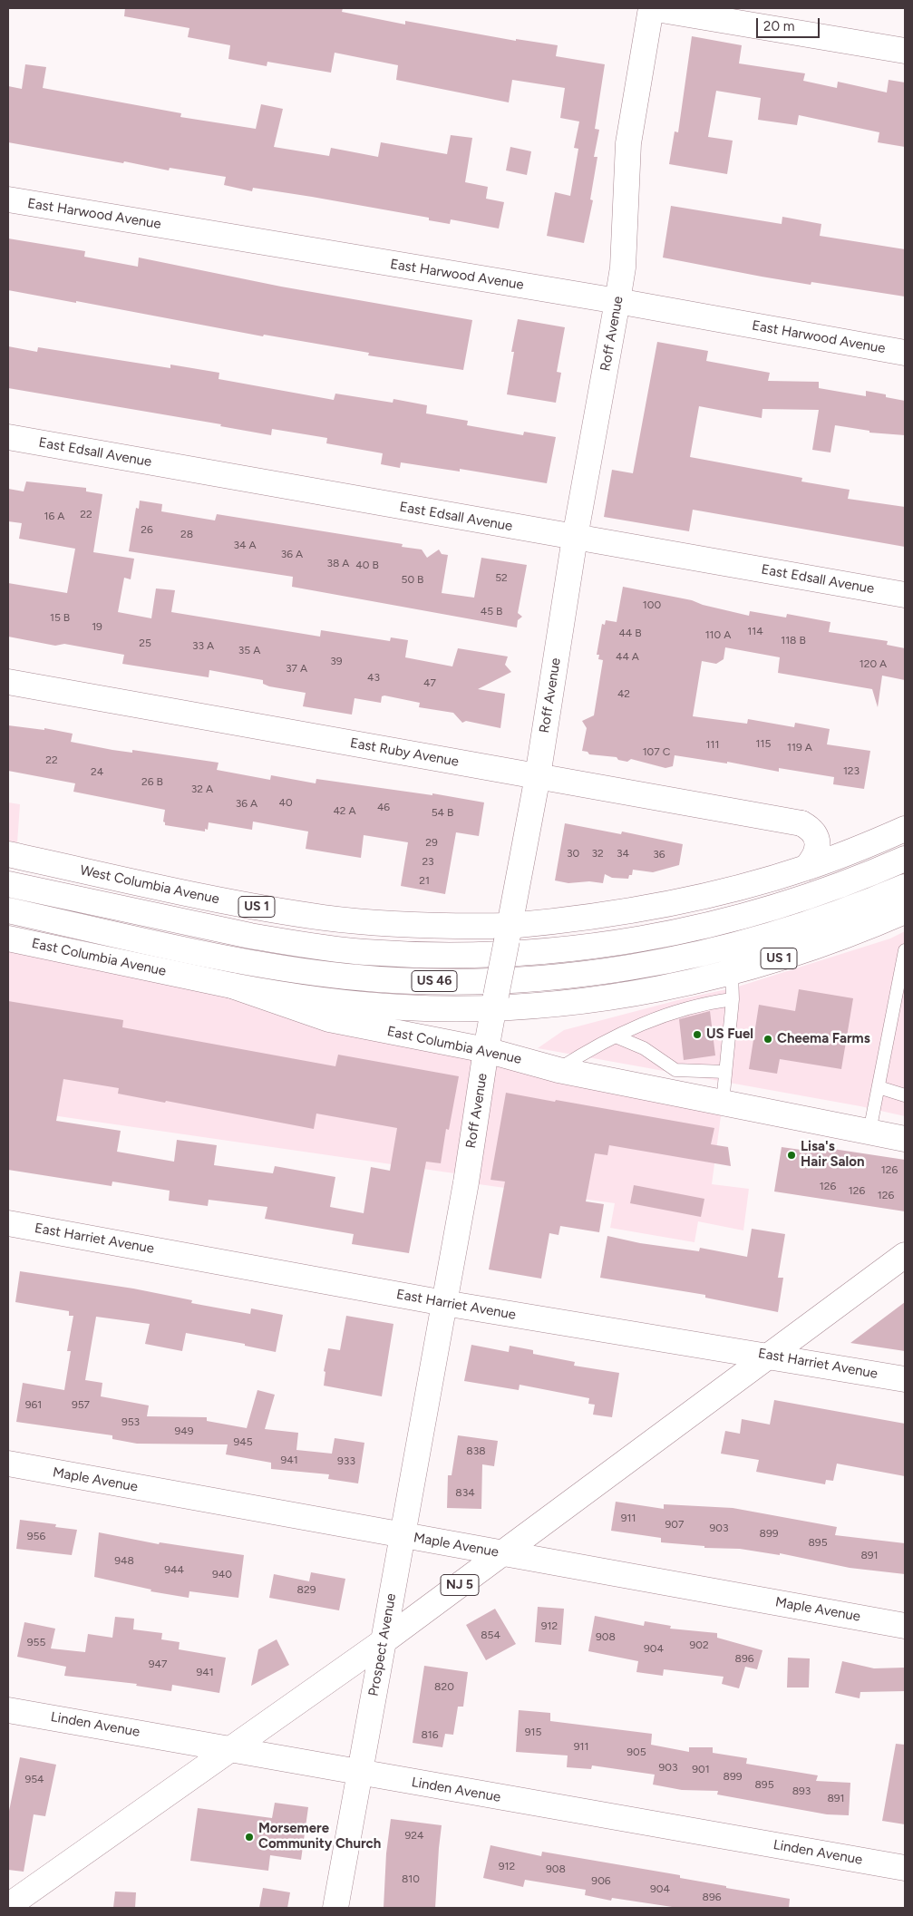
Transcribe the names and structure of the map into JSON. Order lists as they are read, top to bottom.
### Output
{
  "streets": {
    "main road": [
      "East Harwood Avenue",
      "Roff Avenue",
      "East Edsall Avenue",
      "East Ruby Avenue",
      "West Columbia Avenue",
      "US 1",
      "East Columbia Avenue",
      "US 46",
      "East Harriet Avenue",
      "Maple Avenue",
      "NJ 5",
      "Prospect Avenue",
      "Linden Avenue"
    ]
  },
  "crossings": [
    ["East Harwood Avenue", "Roff Avenue"],
    ["Roff Avenue", "East Edsall Avenue"],
    ["Roff Avenue", "East Ruby Avenue"],
    ["Roff Avenue", "West Columbia Avenue"],
    ["Roff Avenue", "US 1"],
    ["Roff Avenue", "East Columbia Avenue"],
    ["Roff Avenue", "East Harriet Avenue"],
    ["Roff Avenue", "Prospect Avenue"],
    ["East Ruby Avenue", "US 1"],
    ["West Columbia Avenue", "US 1"],
    ["US 1", "East Columbia Avenue"],
    ["East Harriet Avenue", "NJ 5"],
    ["Maple Avenue", "NJ 5"],
    ["Maple Avenue", "Prospect Avenue"],
    ["NJ 5", "Prospect Avenue"],
    ["NJ 5", "Linden Avenue"],
    ["Prospect Avenue", "Linden Avenue"]
  ],
  "places": [
    "US Fuel",
    "Cheema Farms",
    "Lisa's Hair Salon",
    "Morsemere Community Church"
  ],
  "house_numbers": [
    "22",
    "16 A",
    "26",
    "28",
    "34 A",
    "36 A",
    "38 A",
    "40 B",
    "52",
    "50 B",
    "100",
    "45 B",
    "15 B",
    "19",
    "114",
    "44 B",
    "110 A",
    "118 B",
    "25",
    "33 A",
    "35 A",
    "44 A",
    "39",
    "120 A",
    "37 A",
    "43",
    "47",
    "42",
    "115",
    "111",
    "119 A",
    "107 C",
    "22",
    "123",
    "24",
    "26 B",
    "32 A",
    "40",
    "36 A",
    "46",
    "42 A",
    "54 B",
    "29",
    "30",
    "32",
    "34",
    "36",
    "23",
    "21",
    "126",
    "126",
    "126",
    "126",
    "961",
    "957",
    "953",
    "949",
    "945",
    "838",
    "941",
    "933",
    "834",
    "911",
    "907",
    "903",
    "899",
    "956",
    "895",
    "891",
    "948",
    "944",
    "940",
    "829",
    "912",
    "854",
    "908",
    "955",
    "902",
    "904",
    "896",
    "947",
    "941",
    "820",
    "915",
    "816",
    "911",
    "905",
    "903",
    "901",
    "899",
    "954",
    "895",
    "893",
    "891",
    "924",
    "912",
    "908",
    "810",
    "906",
    "904",
    "896"
  ],
  "scale_bar": "20 m"
}
